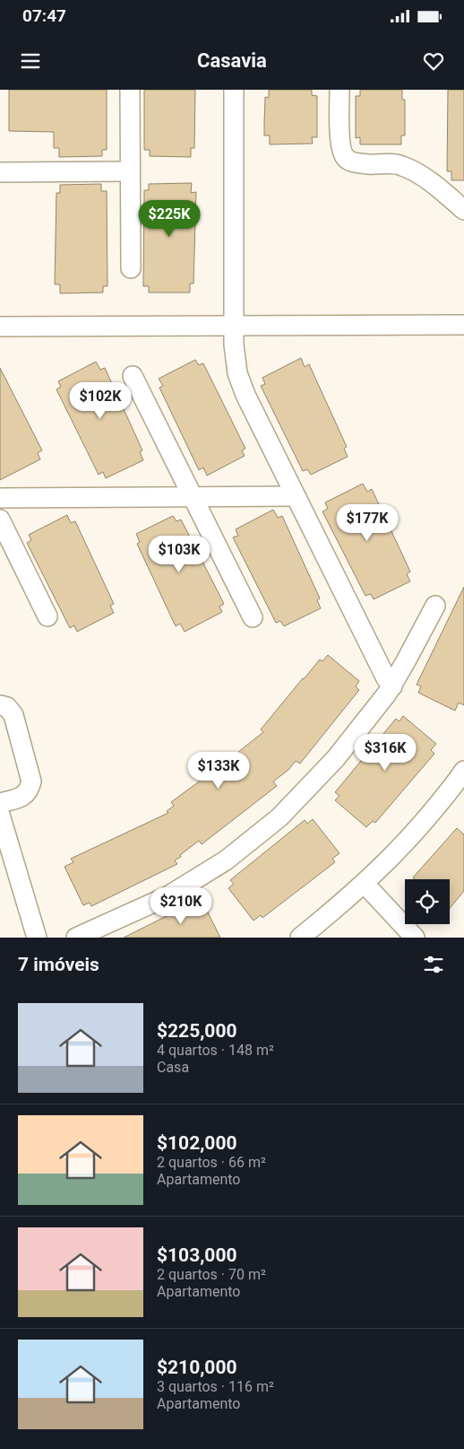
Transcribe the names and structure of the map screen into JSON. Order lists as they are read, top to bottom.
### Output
{
  "page": {
    "status": "07:47",
    "header": "Casavia",
    "price": [
      "$225K",
      "$102K",
      "$177K",
      "$103K",
      "$316K",
      "$133K",
      "$210K"
    ],
    "heading": "7 imóveis",
    "list": [
      {
        "name": "$225,000",
        "note": "4 quartos · 148 m² · Casa"
      },
      {
        "name": "$102,000",
        "note": "2 quartos · 66 m² · Apartamento"
      },
      {
        "name": "$103,000",
        "note": "2 quartos · 70 m² · Apartamento"
      },
      {
        "name": "$210,000",
        "note": "3 quartos · 116 m² · Apartamento"
      }
    ]
  }
}
